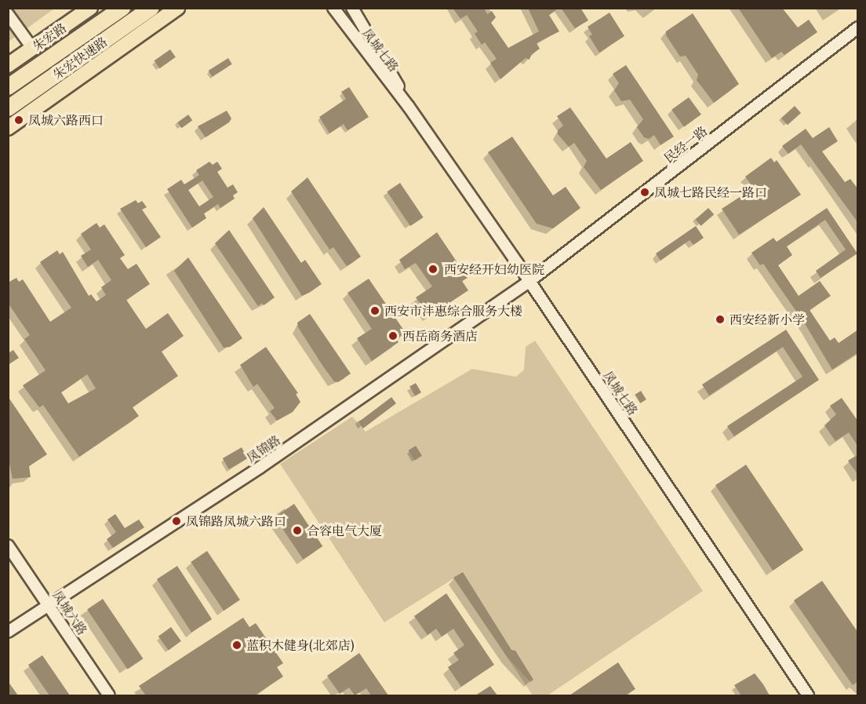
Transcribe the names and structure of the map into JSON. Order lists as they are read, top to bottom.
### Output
{
  "streets": {
    "highway": ["朱宏快速路"],
    "main road": ["朱宏路"],
    "street": [
      "凤城七路",
      "民经一路",
      "凤锦路",
      "凤城六路"
    ]
  },
  "crossings": [
    ["凤城七路", "民经一路"],
    ["凤城七路", "凤锦路"],
    ["民经一路", "凤锦路"],
    ["凤锦路", "凤城六路"]
  ],
  "places": [
    "凤城六路西口",
    "凤城七路民经一路口",
    "西安经开妇幼医院",
    "西安市沣惠综合服务大楼",
    "西安经新小学",
    "西岳商务酒店",
    "凤锦路凤城六路口",
    "合容电气大厦",
    "蓝积木健身(北郊店)"
  ]
}
